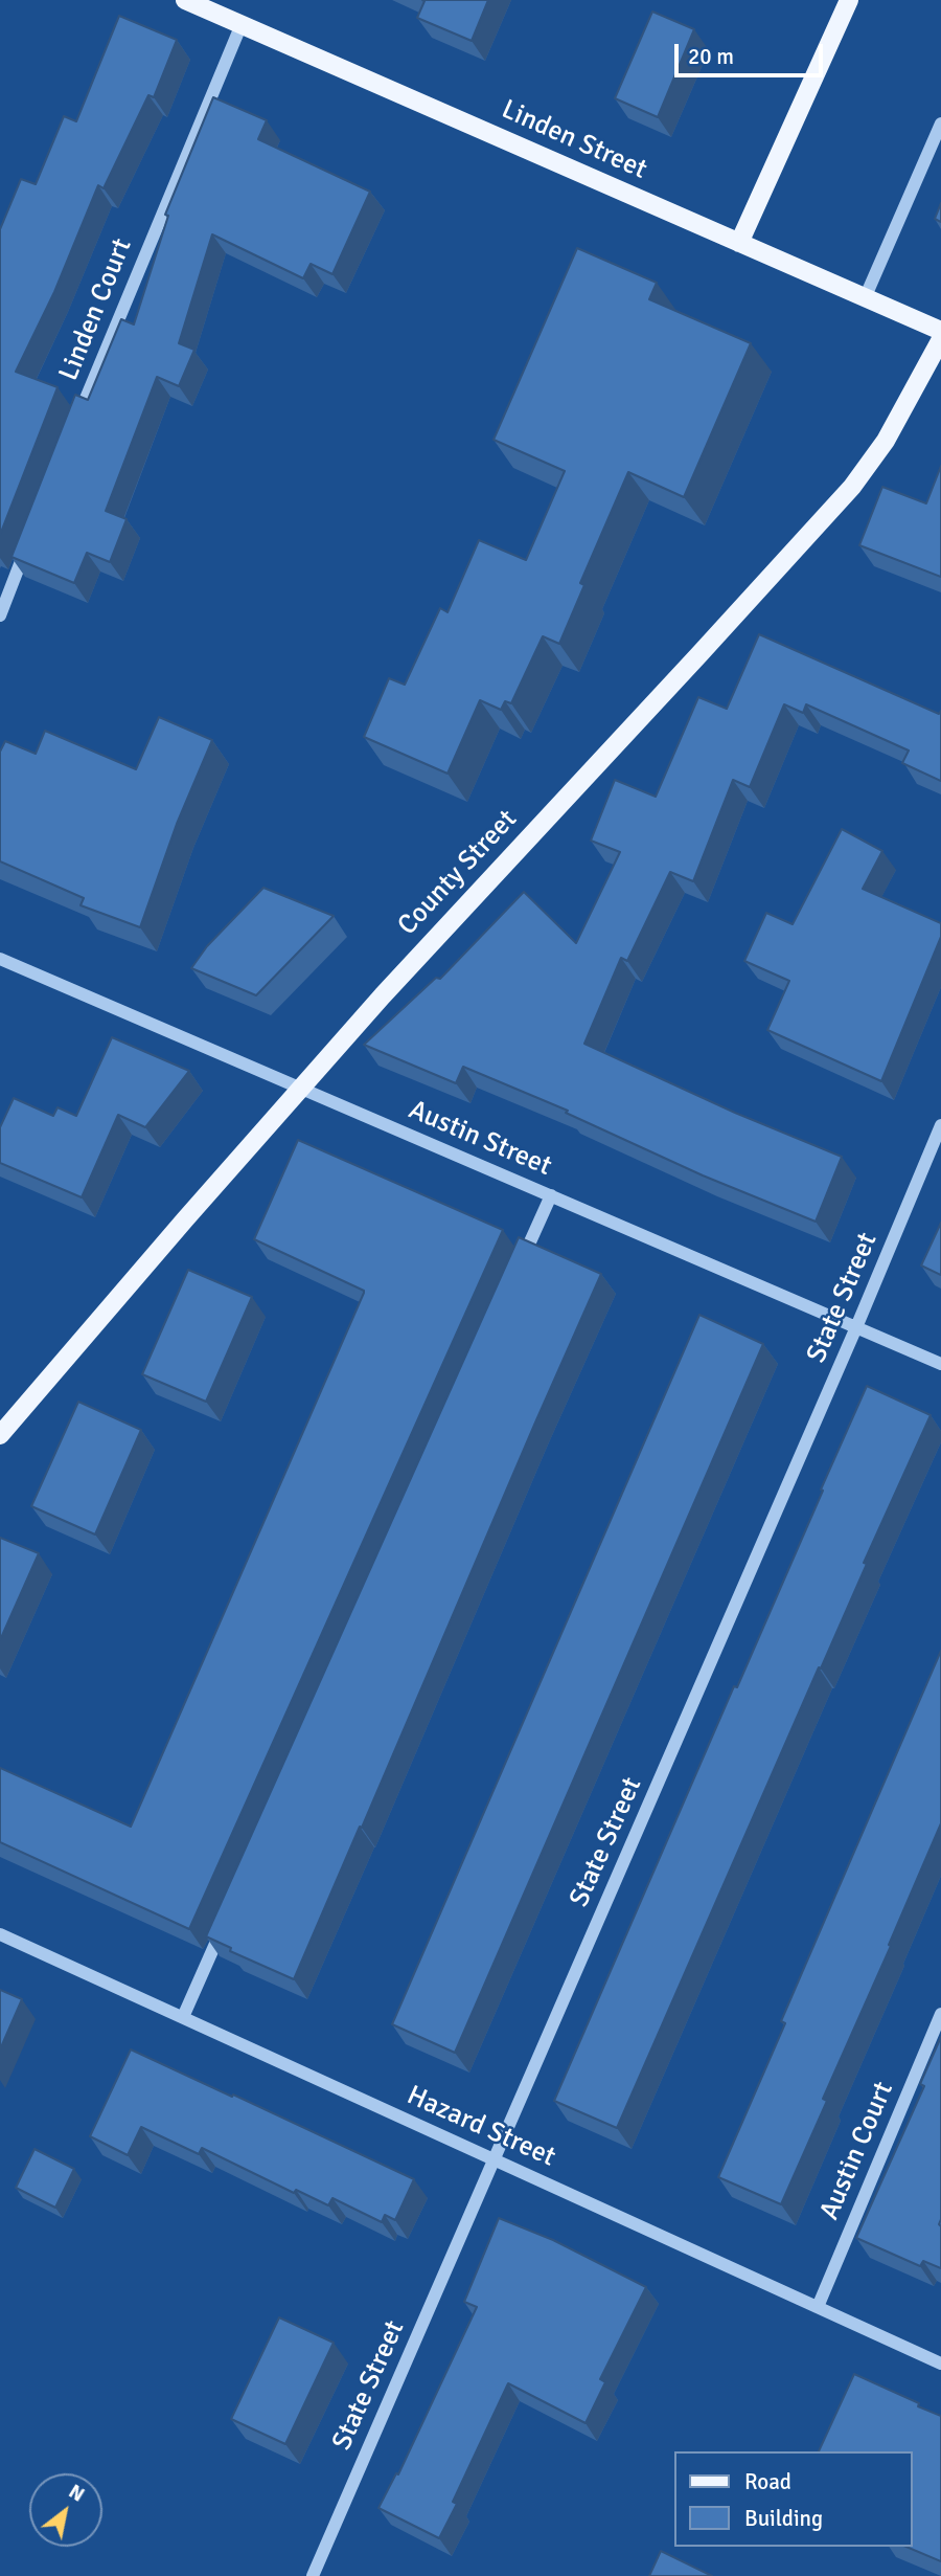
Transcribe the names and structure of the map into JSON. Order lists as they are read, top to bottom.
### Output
{
  "streets": {
    "main road": ["Linden Street", "County Street"],
    "street": [
      "Linden Court",
      "Austin Street",
      "State Street",
      "Hazard Street",
      "Austin Court"
    ]
  },
  "crossings": [
    ["Linden Street", "Linden Court"],
    ["County Street", "Austin Street"],
    ["Austin Street", "State Street"],
    ["State Street", "Hazard Street"],
    ["Hazard Street", "Austin Court"]
  ],
  "legend": ["Road", "Building"],
  "scale_bar": "20 m",
  "north": "top right"
}
